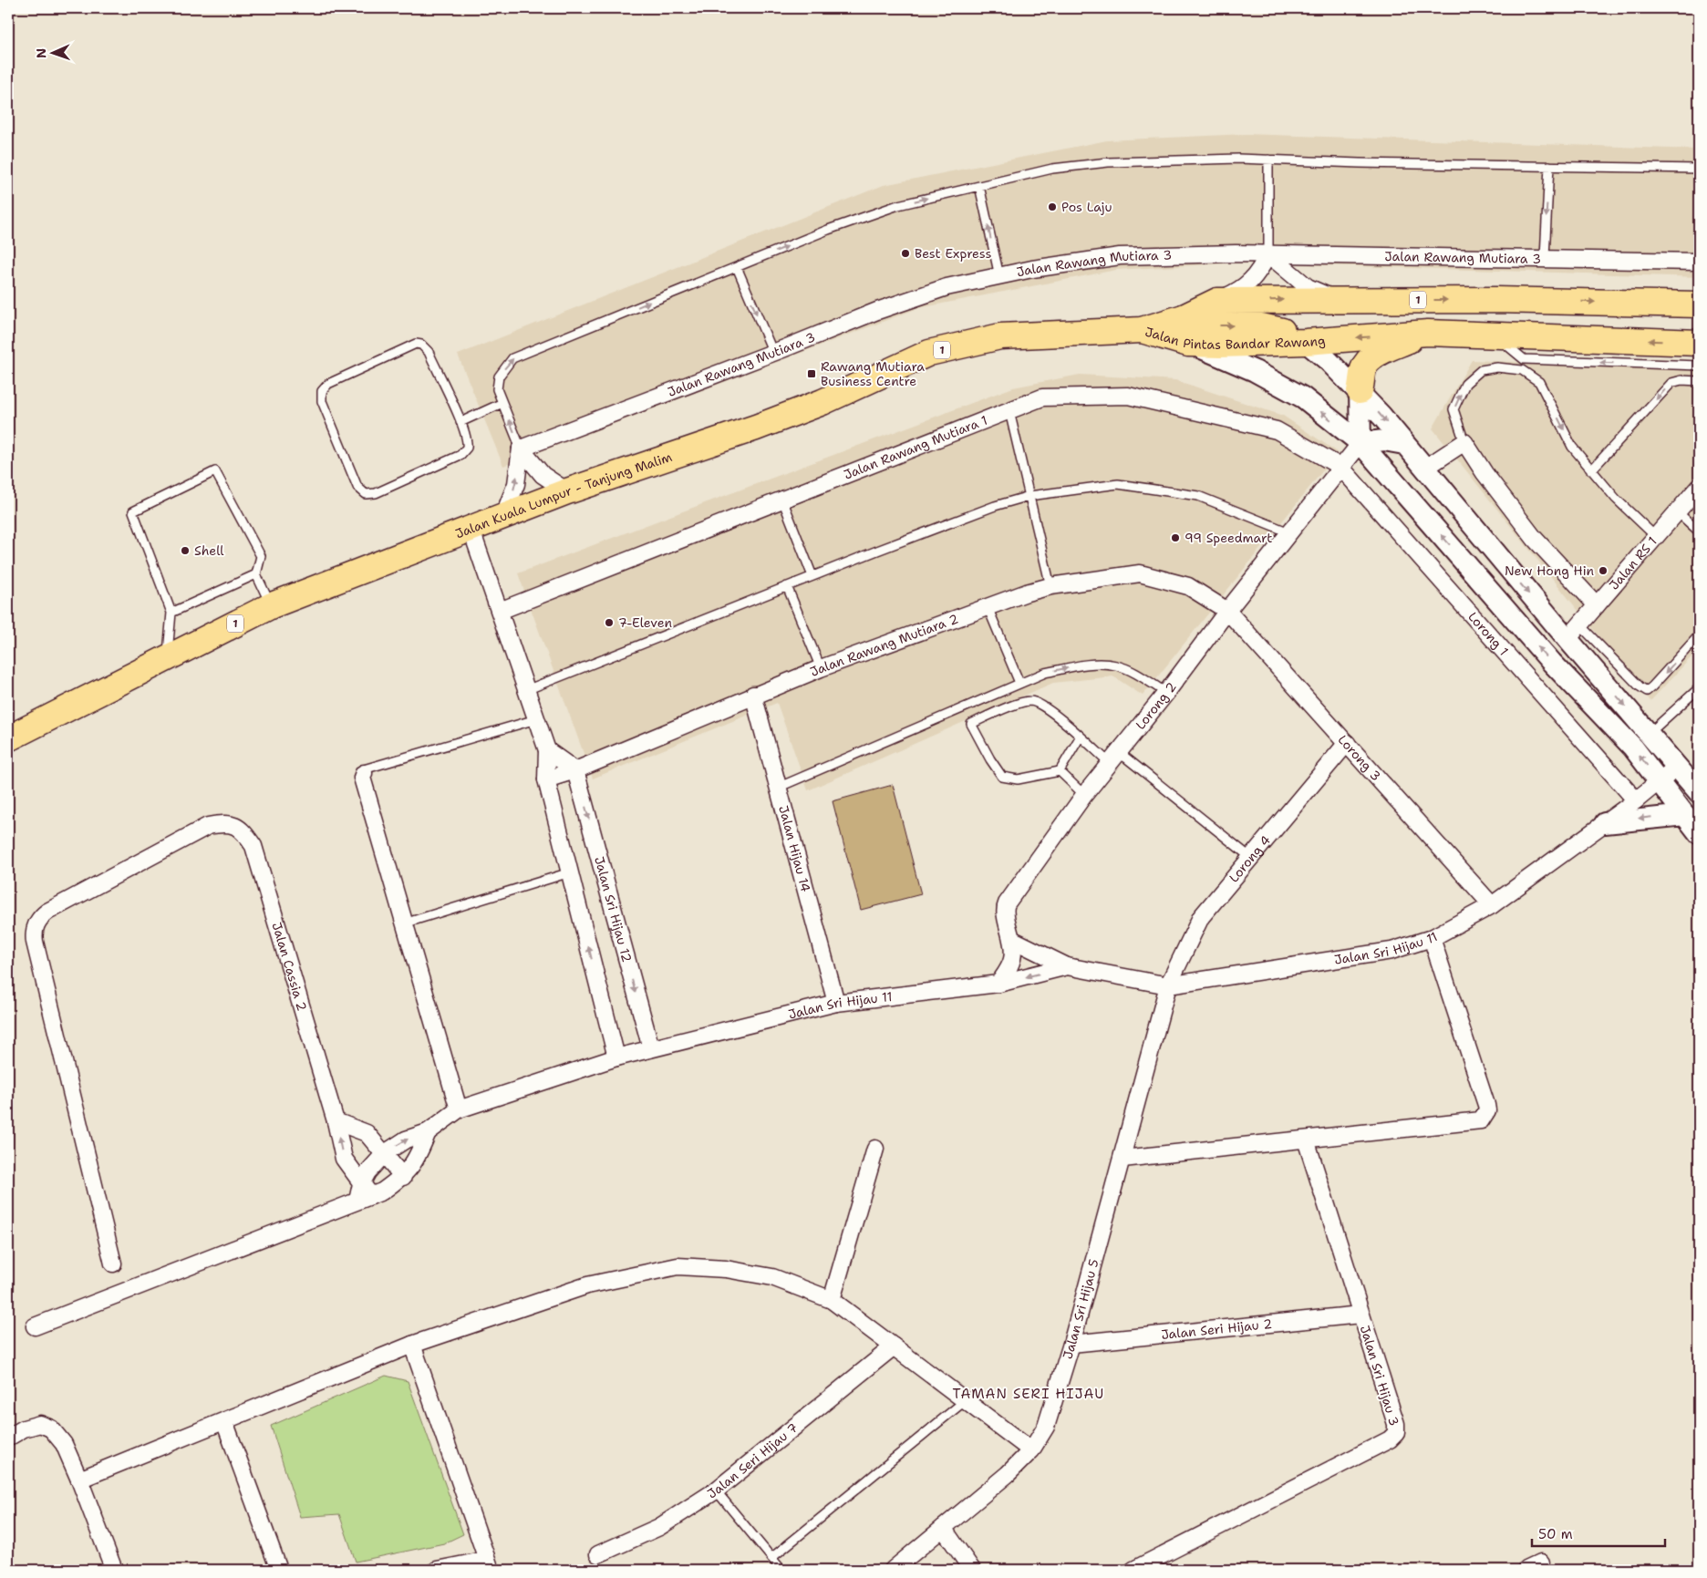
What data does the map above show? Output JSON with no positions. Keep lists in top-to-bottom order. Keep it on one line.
{"streets":{"main road":["1","Jalan Pintas Bandar Rawang","Jalan Kuala Lumpur - Tanjung Malim"],"street":["Jalan Rawang Mutiara 3","Jalan Rawang Mutiara 1","Jalan RS 1","Lorong 1","Jalan Rawang Mutiara 2","Lorong 2","Lorong 3","Jalan Hijau 14","Lorong 4","Jalan Sri Hijau 12","Jalan Sri Hijau 11","Jalan Cassia 2","Jalan Sri Hijau 5","Jalan Seri Hijau 2","Jalan Sri Hijau 3","Jalan Seri Hijau 7"]},"crossings":[["Jalan Pintas Bandar Rawang","Jalan Kuala Lumpur - Tanjung Malim"],["Jalan Rawang Mutiara 1","Lorong 1"],["Jalan Rawang Mutiara 1","Lorong 2"],["Lorong 1","Lorong 2"],["Lorong 1","Jalan Sri Hijau 11"],["Jalan Rawang Mutiara 2","Lorong 2"],["Jalan Rawang Mutiara 2","Lorong 3"],["Jalan Rawang Mutiara 2","Jalan Hijau 14"],["Jalan Rawang Mutiara 2","Jalan Sri Hijau 12"],["Lorong 2","Lorong 3"],["Lorong 2","Jalan Sri Hijau 11"],["Lorong 3","Lorong 4"],["Lorong 3","Jalan Sri Hijau 11"],["Jalan Hijau 14","Jalan Sri Hijau 11"],["Lorong 4","Jalan Sri Hijau 11"],["Lorong 4","Jalan Sri Hijau 5"],["Jalan Sri Hijau 12","Jalan Sri Hijau 11"],["Jalan Sri Hijau 11","Jalan Sri Hijau 5"],["Jalan Sri Hijau 5","Jalan Seri Hijau 2"],["Jalan Seri Hijau 2","Jalan Sri Hijau 3"]],"districts":["TAMAN SERI HIJAU"],"places":{"other":["Pos Laju","Best Express","99 Speedmart","Shell","New Hong Hin","7-Eleven"],"transit":["Rawang Mutiara Business Centre"]},"scale_bar":"50 m","north":"left"}
